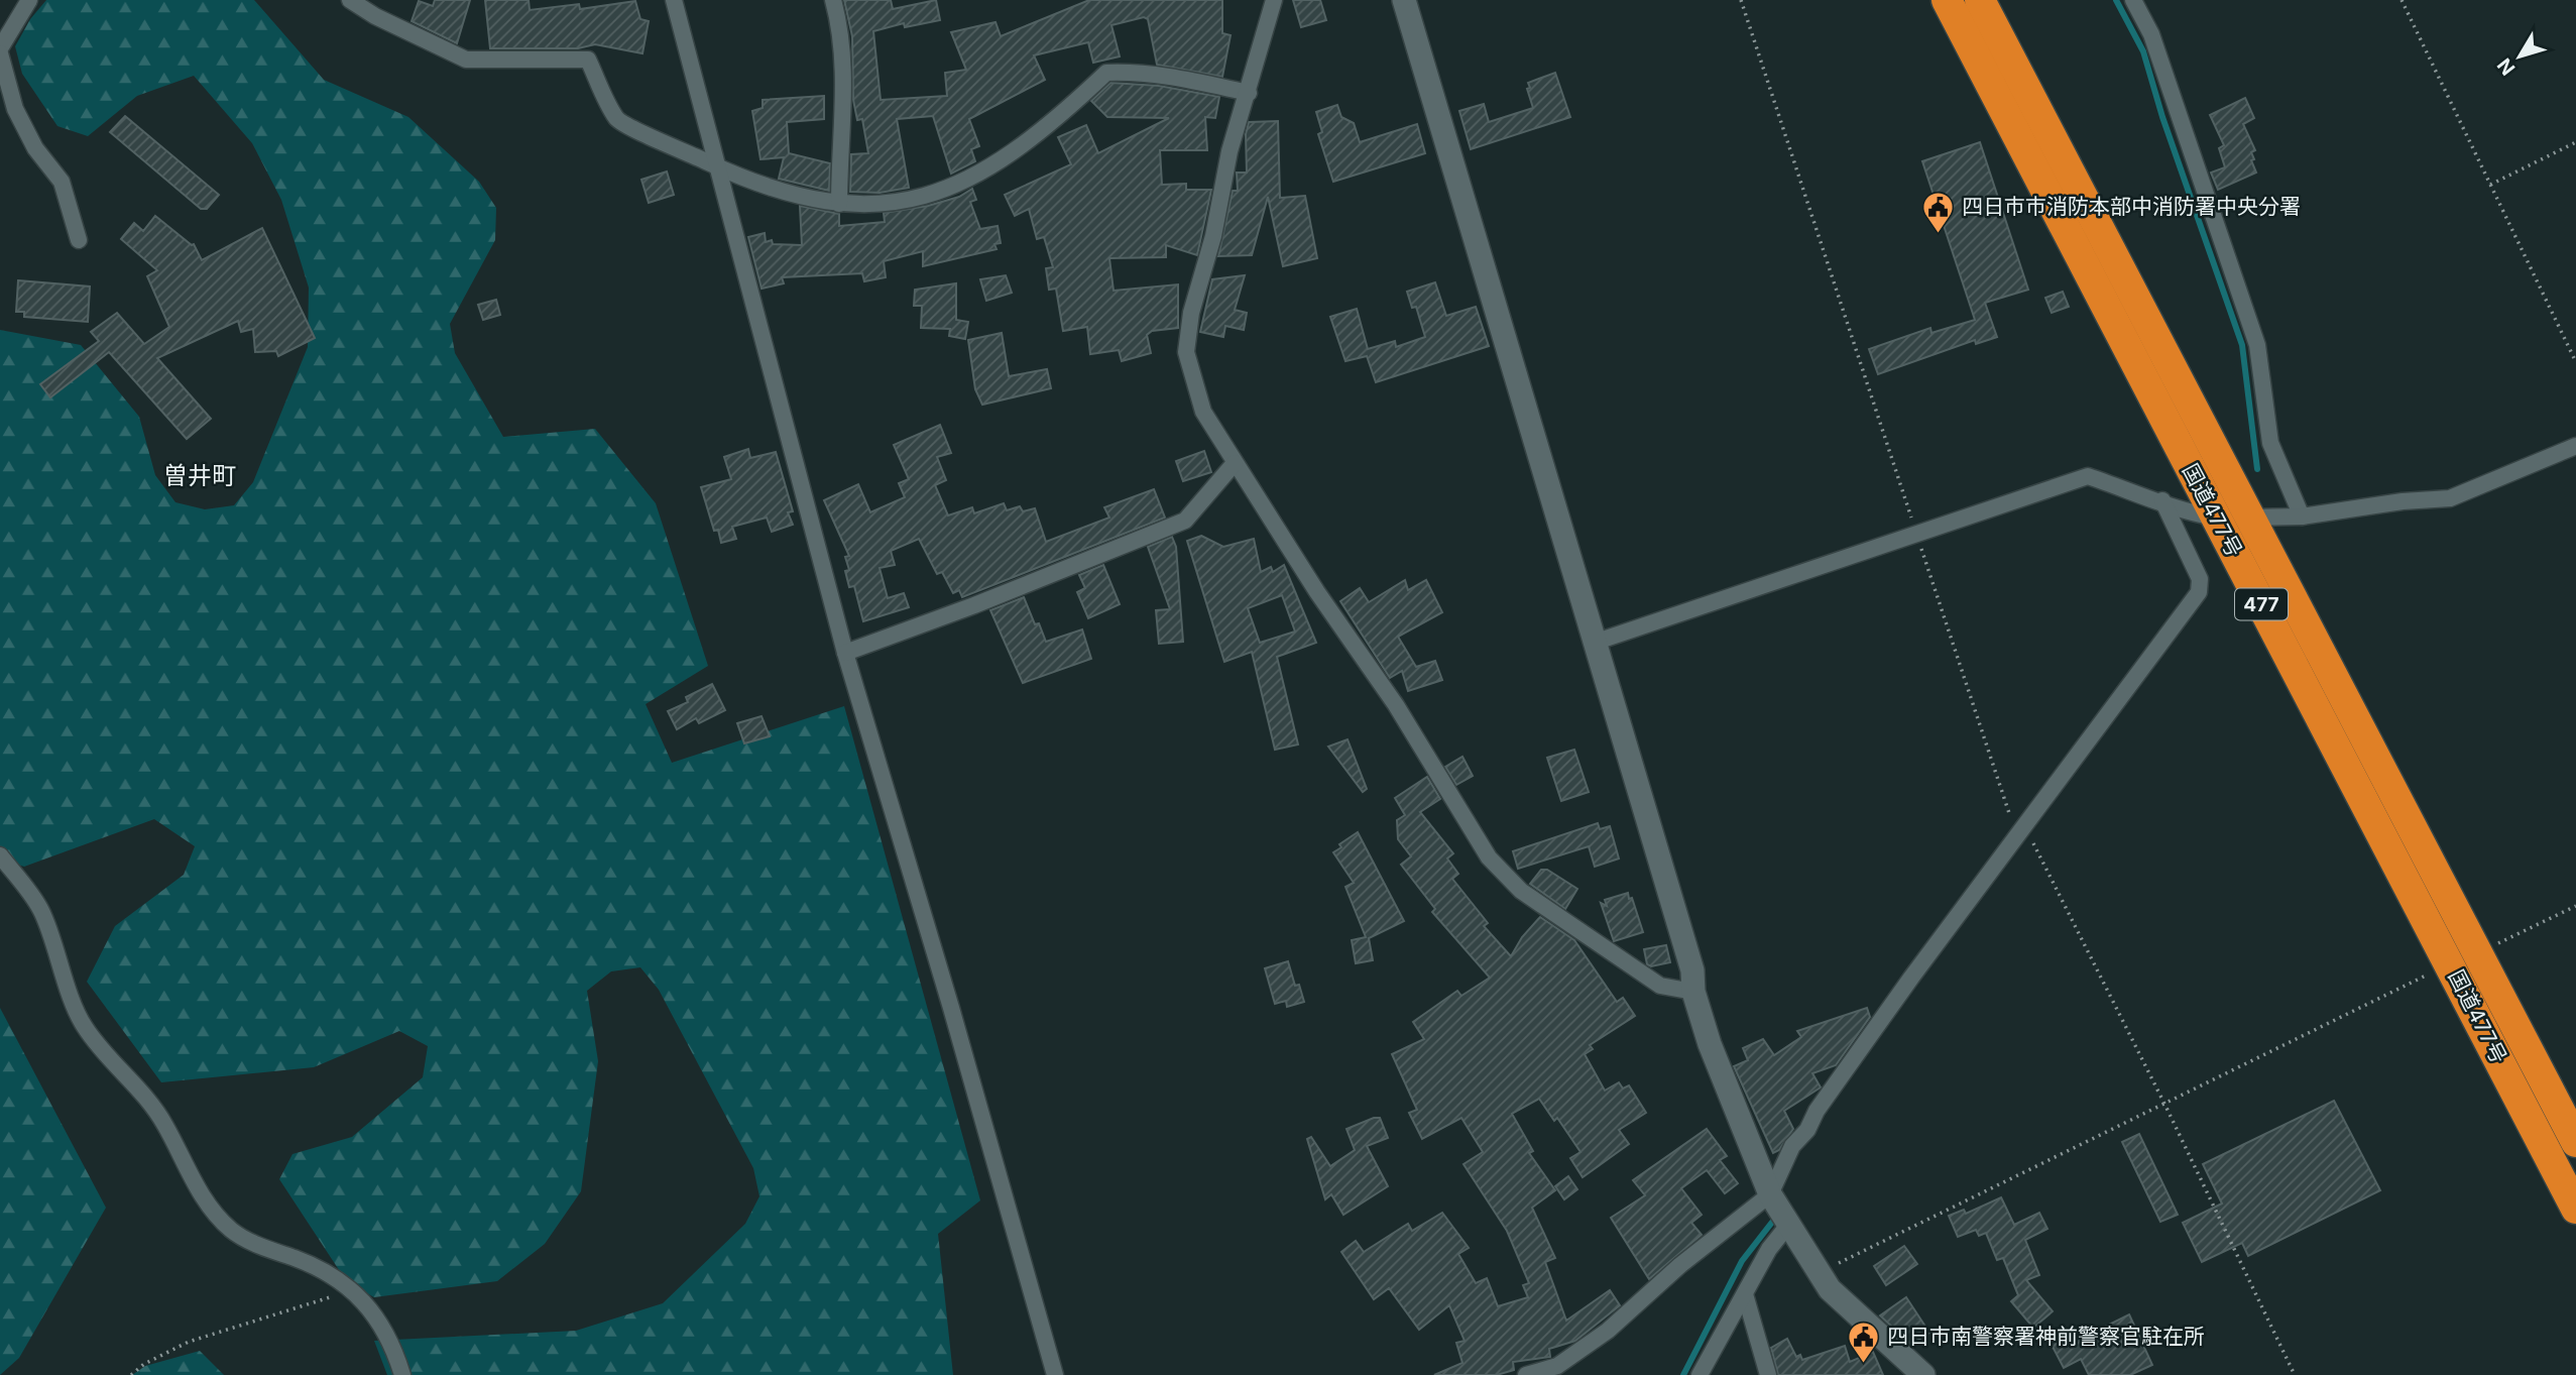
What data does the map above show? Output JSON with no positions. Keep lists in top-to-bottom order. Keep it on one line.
{"streets":{"highway":["国道477号","477"]},"districts":["曽井町"],"places":{"public building":["四日市市消防本部中消防署中央分署","四日市南警察署神前警察官駐在所"]},"north":"bottom left"}
